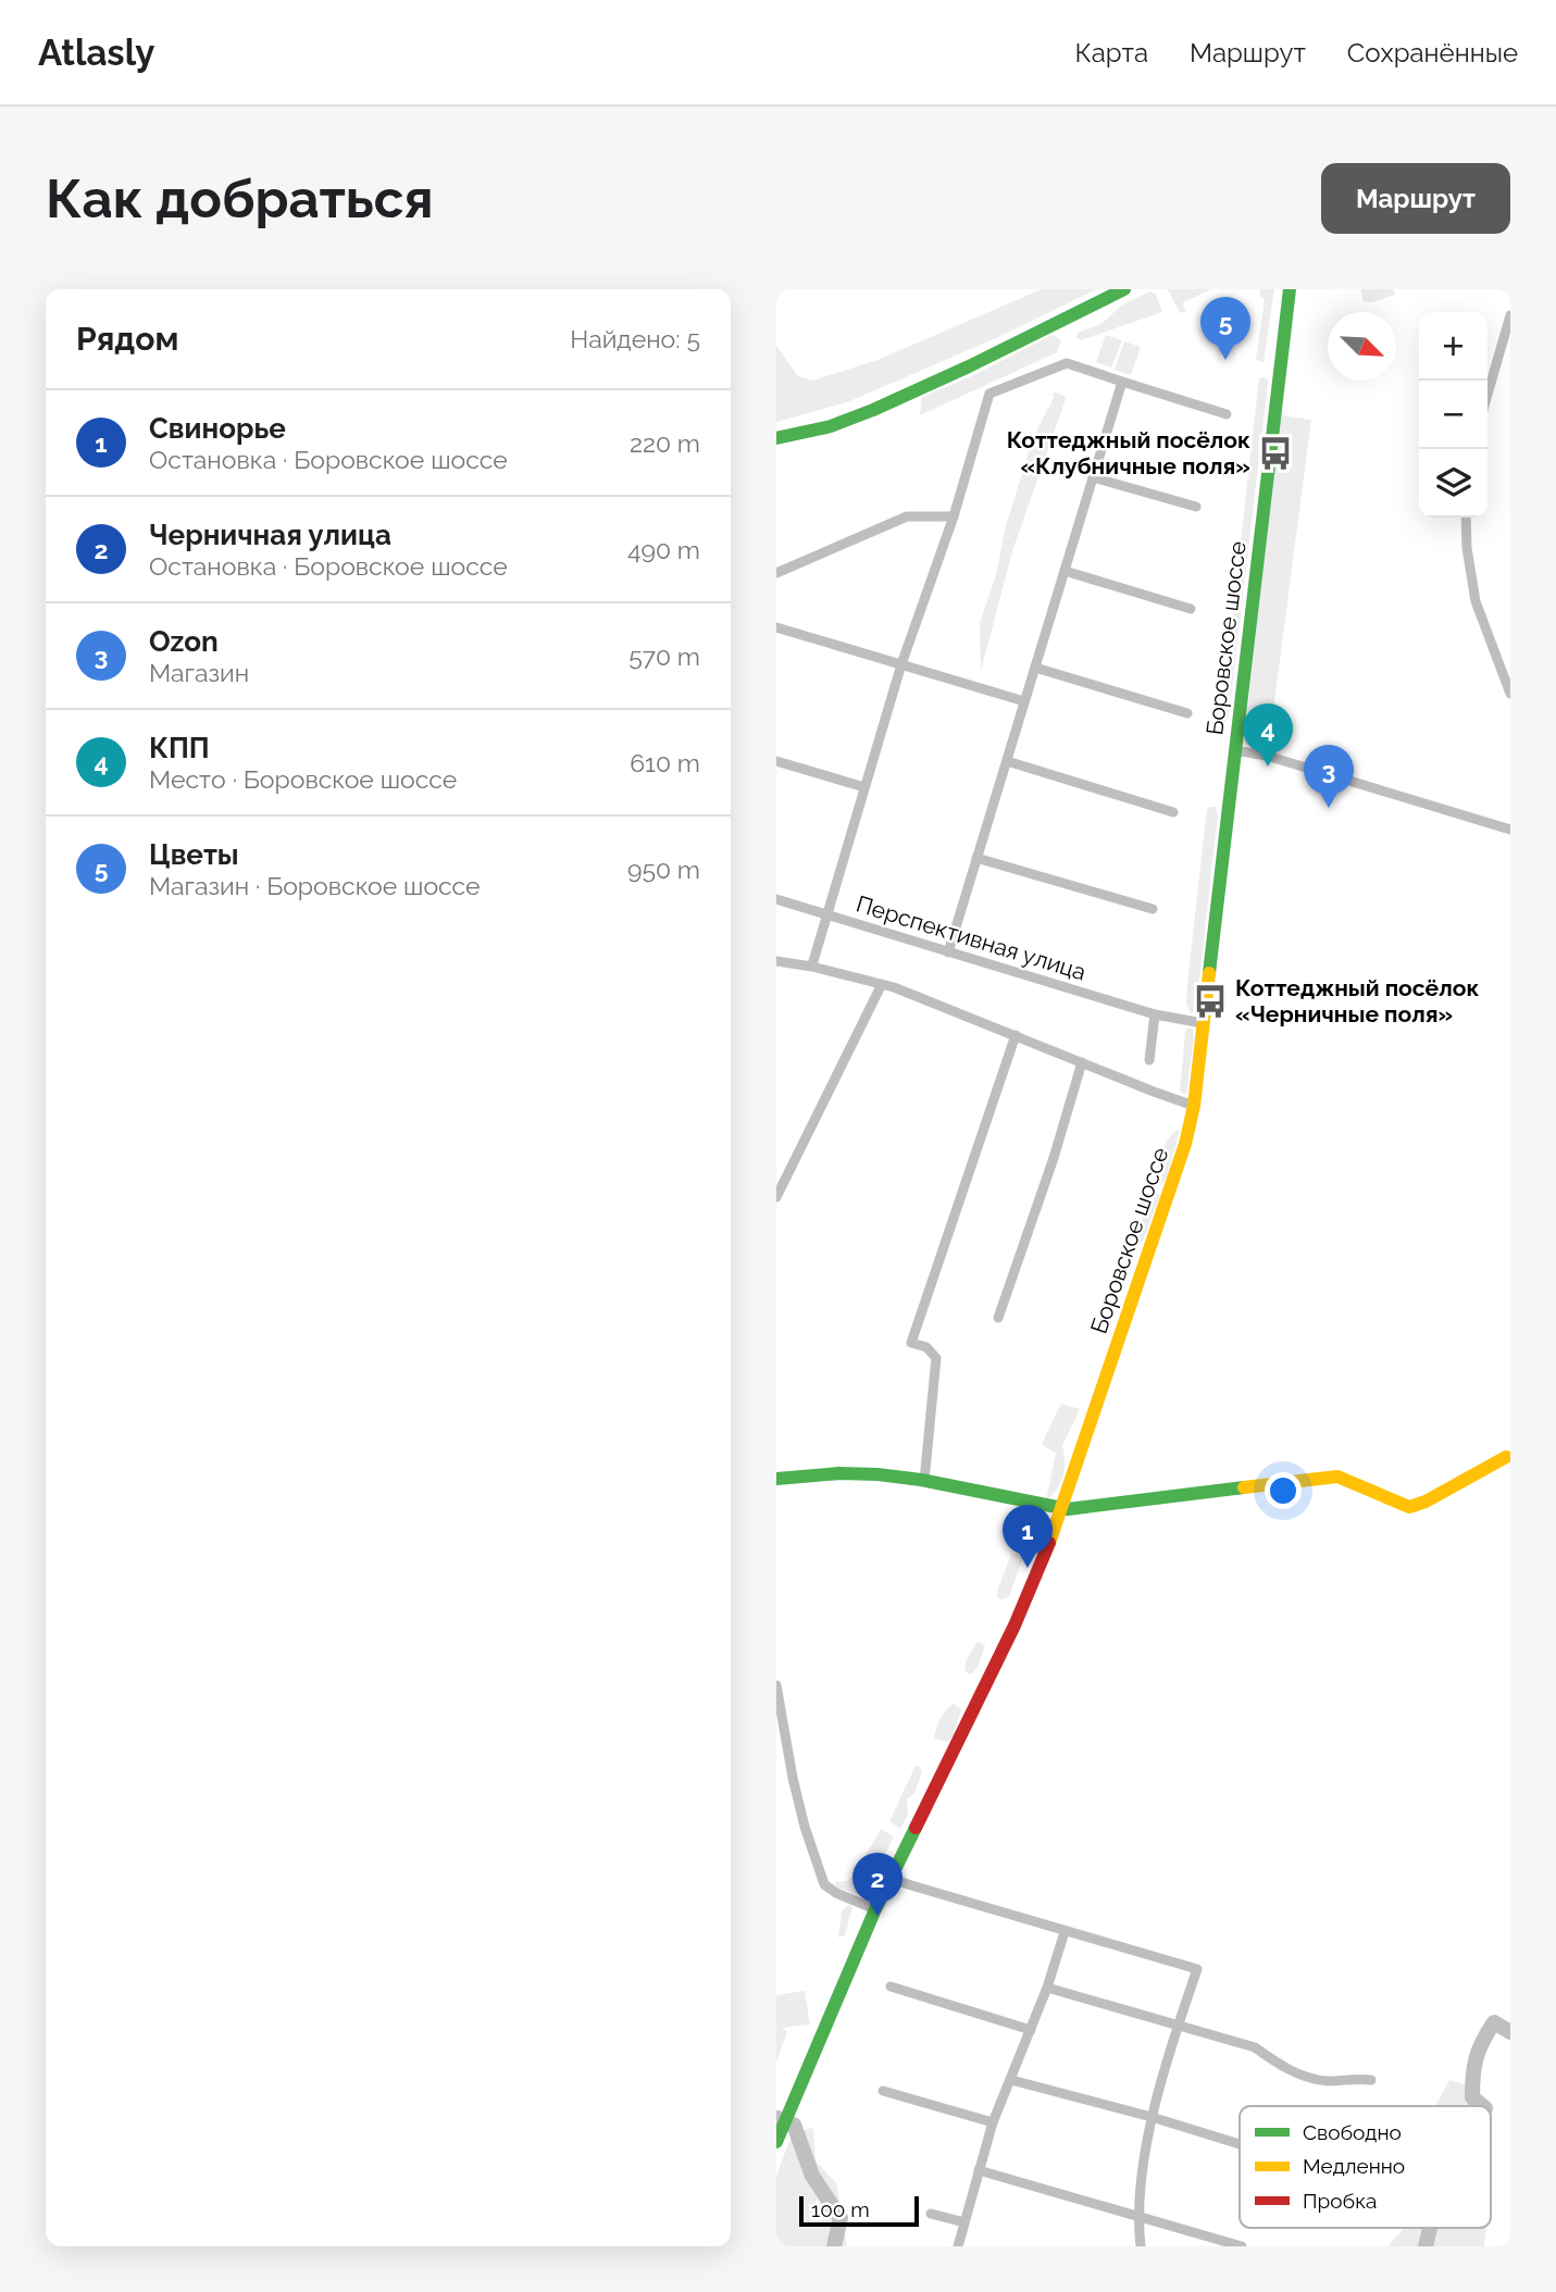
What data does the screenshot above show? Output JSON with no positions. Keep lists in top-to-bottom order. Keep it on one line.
{"streets":{"main road":["Боровское шоссе"],"street":["Перспективная улица"]},"crossings":[["Боровское шоссе","Перспективная улица"]],"places":{"bus stop":["Коттеджный посёлок «Клубничные поля»","Коттеджный посёлок «Черничные поля»"]},"legend":["Свободно","Медленно","Пробка"],"scale_bar":"100 m","north":"bottom right","page":{"header":"Atlasly","nav":["Карта","Маршрут","Сохранённые"],"buttons":"Маршрут","title":"Как добраться","heading":["Рядом","Найдено: 5"],"pins":["5","4","3","1","2"],"map_buttons":["+","−"],"list":[{"mark":"1","name":"Свинорье","note":"Остановка · Боровское шоссе","value":"220 m"},{"mark":"2","name":"Черничная улица","note":"Остановка · Боровское шоссе","value":"490 m"},{"mark":"3","name":"Ozon","note":"Магазин","value":"570 m"},{"mark":"4","name":"КПП","note":"Место · Боровское шоссе","value":"610 m"},{"mark":"5","name":"Цветы","note":"Магазин · Боровское шоссе","value":"950 m"}],"scale":"100 m"}}
